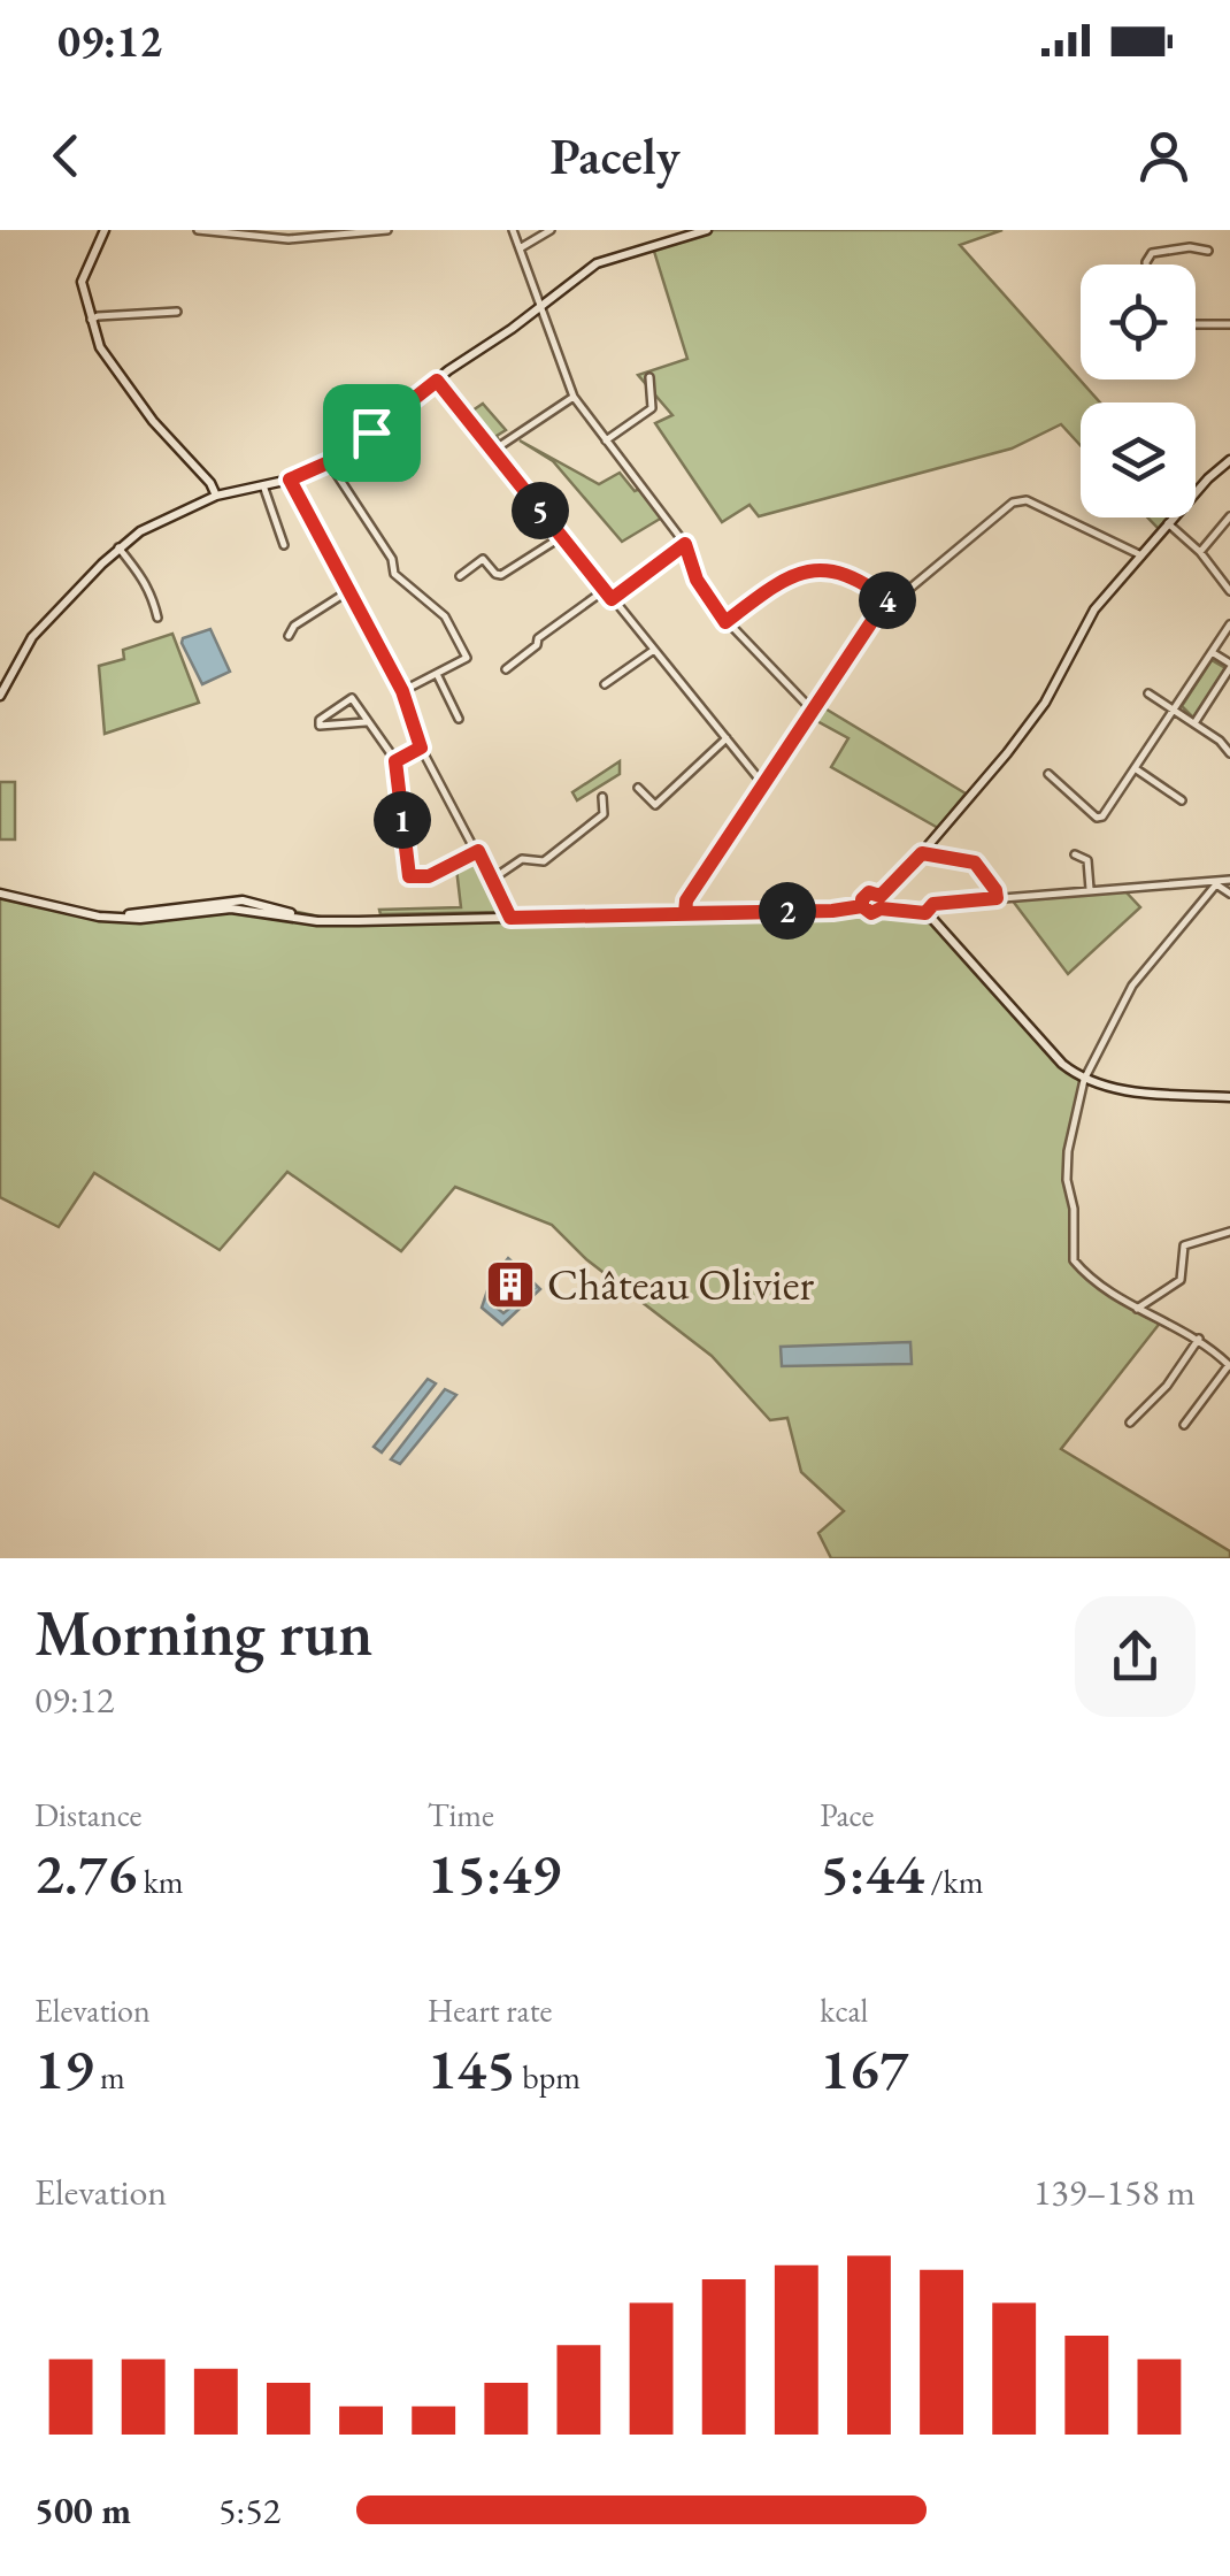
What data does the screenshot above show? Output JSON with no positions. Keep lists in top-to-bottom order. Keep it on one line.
{"places":{"building":["Château Olivier"]},"page":{"status":"09:12","header":"Pacely","pins":["5","4","1","2"],"heading":["Morning run","09:12"],"stats":[["Distance","2.76 km"],["Time","15:49"],["Pace","5:44 /km"],["Elevation","19 m"],["Heart rate","145 bpm"],["kcal","167"]],"chart":["Elevation","139–158 m"],"list":[{"name":"500 m","note":"5:52"}]}}
